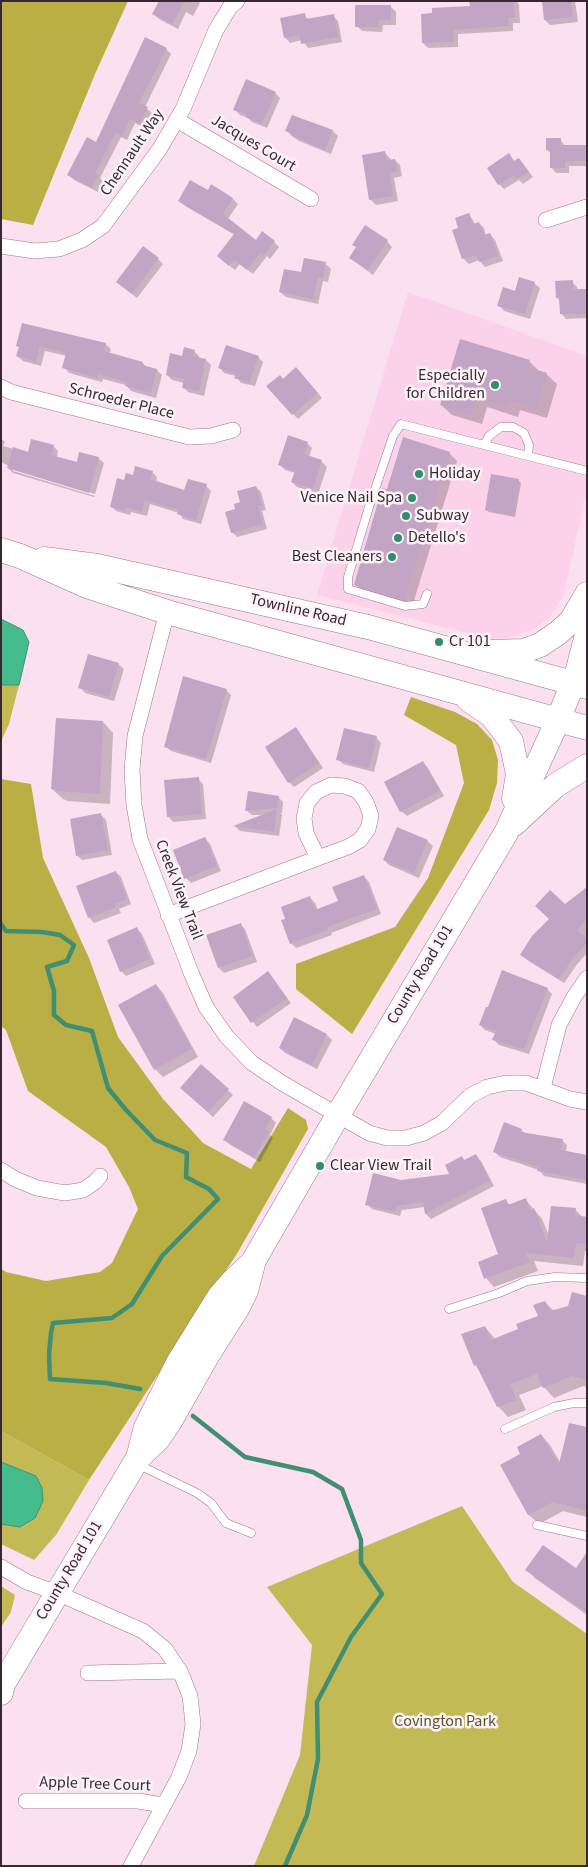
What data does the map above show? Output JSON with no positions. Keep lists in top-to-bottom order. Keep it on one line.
{"streets":{"main road":["Townline Road","County Road 101"],"street":["Jacques Court","Chennault Way","Schroeder Place","Creek View Trail","Apple Tree Court"]},"crossings":[["Jacques Court","Chennault Way"],["Townline Road","Creek View Trail"],["Townline Road","County Road 101"],["Creek View Trail","County Road 101"]],"parks":["Covington Park"],"places":["Especially for Children","Holiday","Venice Nail Spa","Subway","Detello's","Best Cleaners","Cr 101","Clear View Trail"]}
